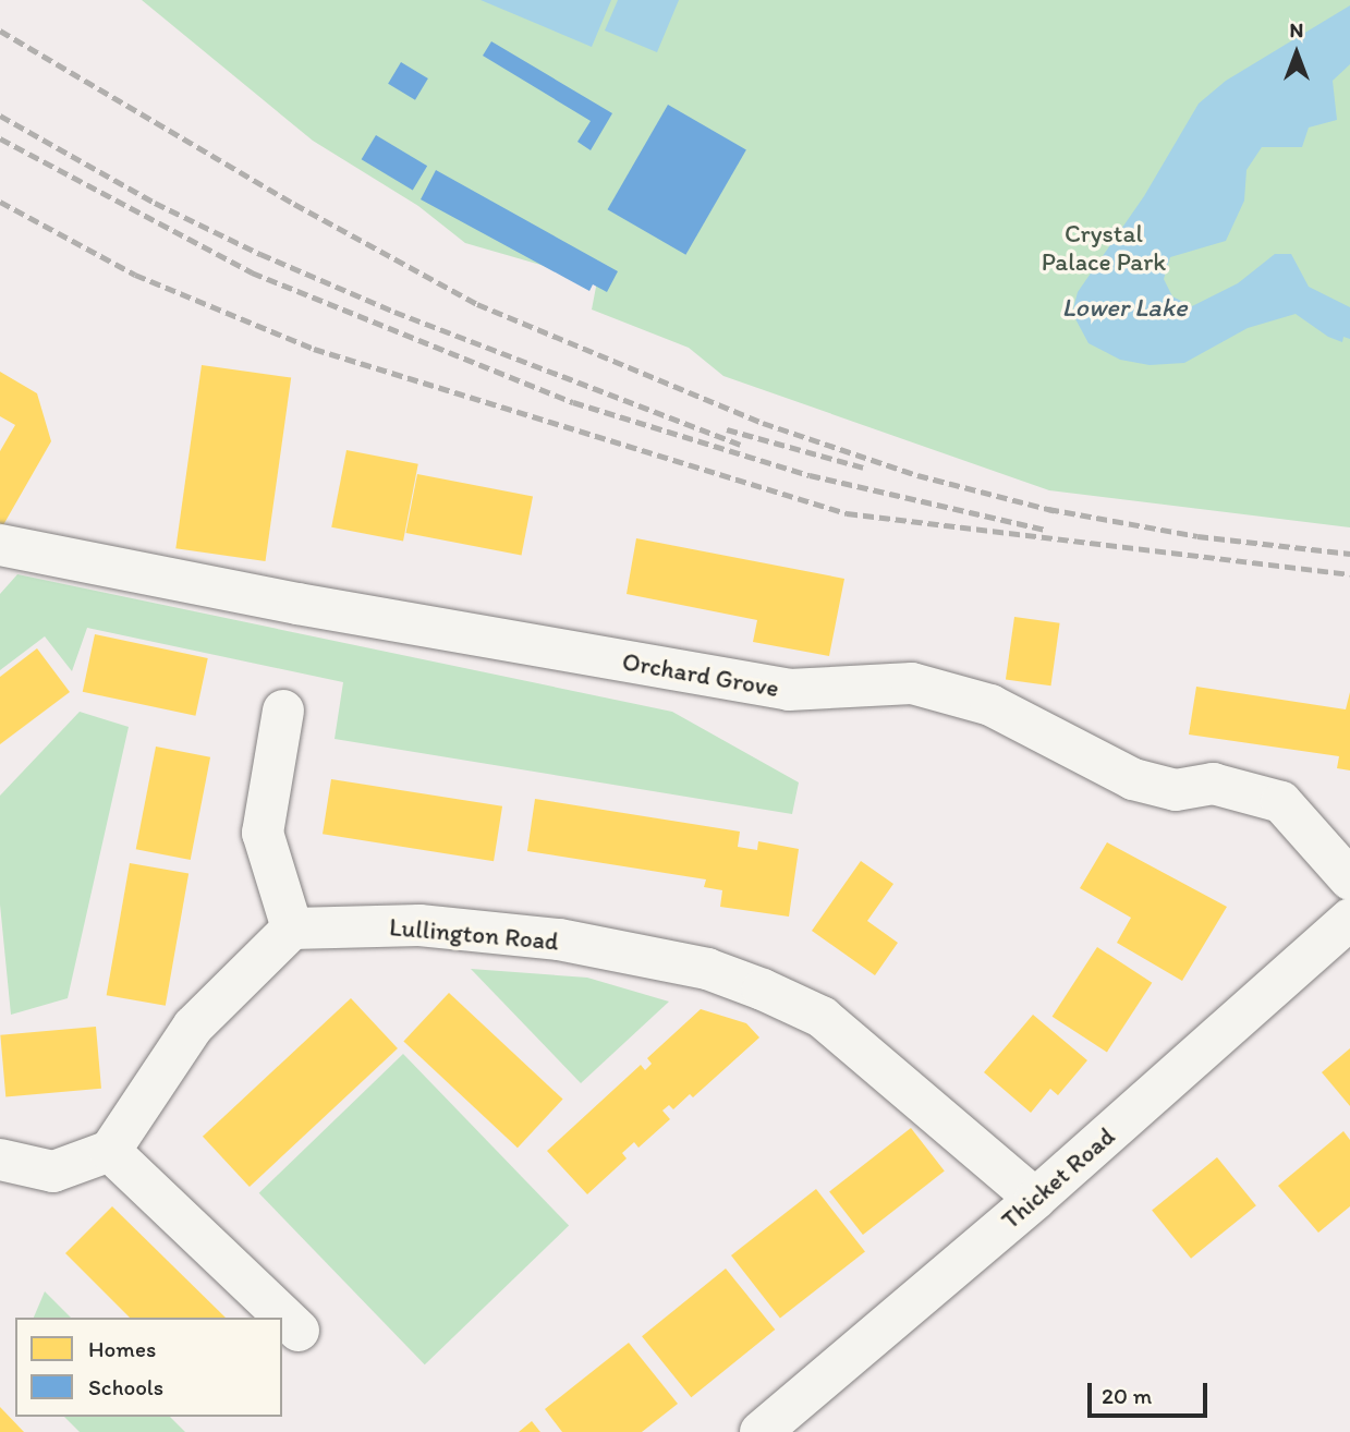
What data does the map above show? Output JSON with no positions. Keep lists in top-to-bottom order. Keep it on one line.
{"streets":{"street":["Orchard Grove","Lullington Road","Thicket Road"]},"crossings":[["Lullington Road","Thicket Road"]],"water":["Lower Lake"],"parks":["Crystal Palace Park"],"legend":["Homes","Schools"],"scale_bar":"20 m","north":"top"}
